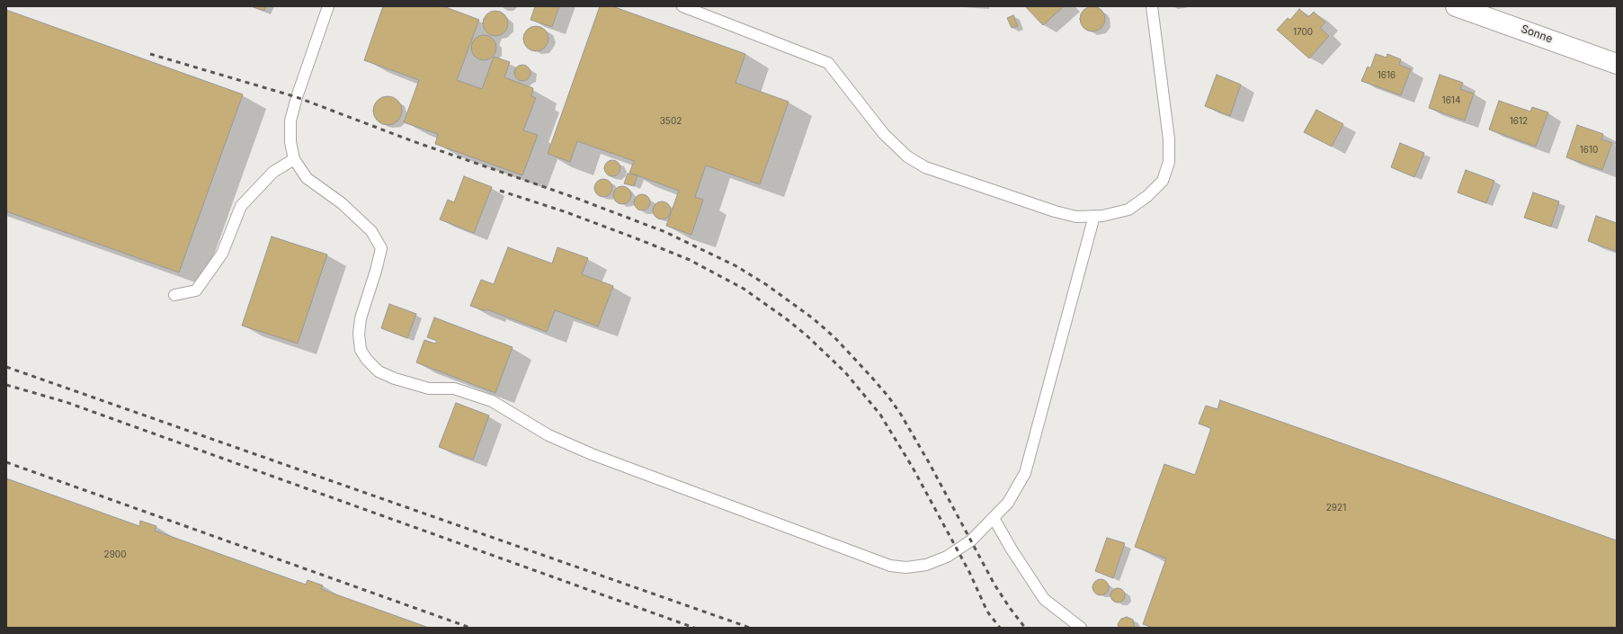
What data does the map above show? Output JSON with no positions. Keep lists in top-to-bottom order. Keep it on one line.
{"streets":{"street":["Sonne"]},"house_numbers":["1700","1616","1614","3502","1612","1610","2921","2900"]}
